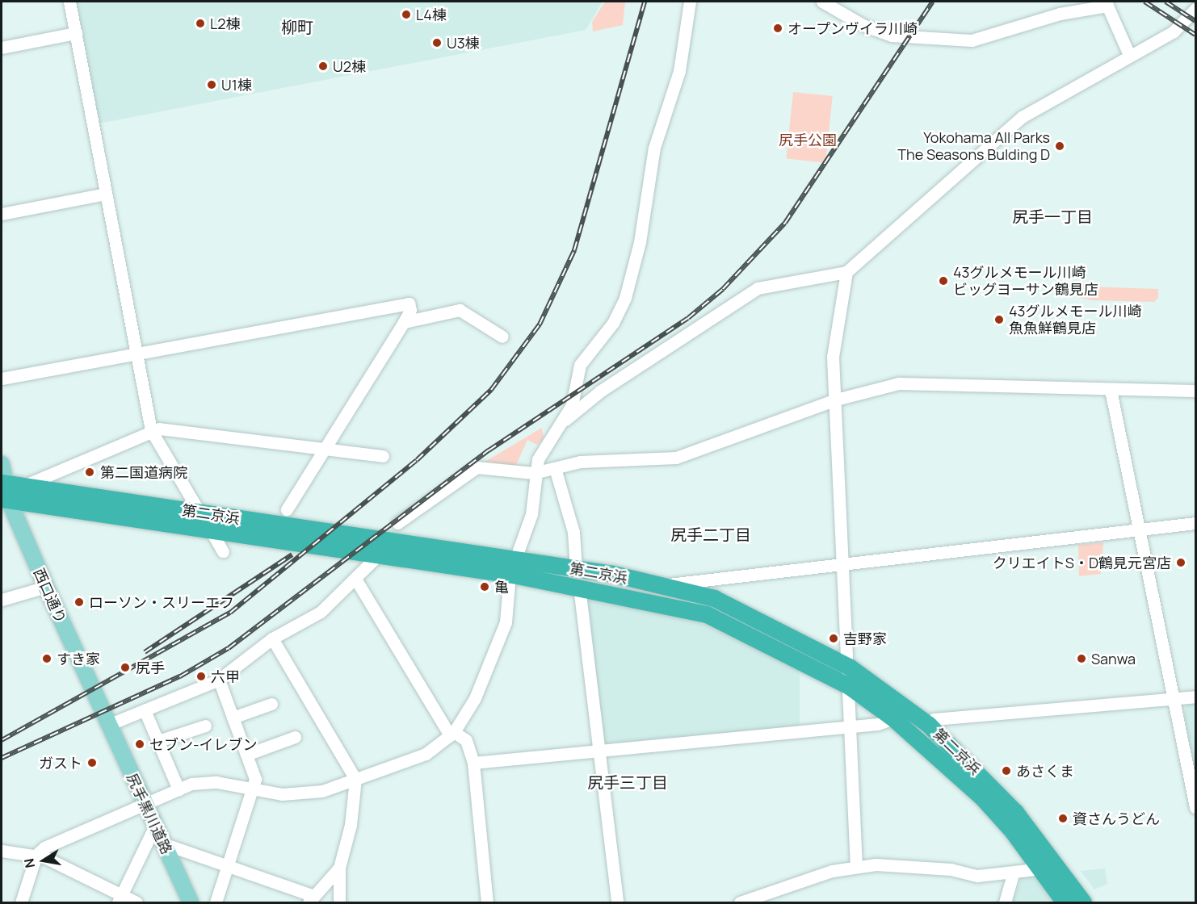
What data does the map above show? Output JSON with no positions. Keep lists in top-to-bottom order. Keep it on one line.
{"streets":{"highway":["第二京浜"],"main road":["西口通り","尻手黒川道路"]},"crossings":[["第二京浜","西口通り"],["西口通り","尻手黒川道路"]],"districts":["柳町","尻手一丁目","尻手二丁目","尻手三丁目"],"parks":["尻手公園"],"places":["L4棟","L2棟","オープンヴイラ川崎","U3棟","U2棟","U1棟","Yokohama All Parks The Seasons Bulding D","43グルメモール川崎 ビッグヨーサン鶴見店","43グルメモール川崎 魚魚鮮鶴見店","第二国道病院","クリエイトS・D鶴見元宮店","亀","ローソン・スリーエフ","吉野家","すき家","Sanwa","尻手","六甲","セブン-イレブン","ガスト","あさくま","資さんうどん"],"north":"left"}
